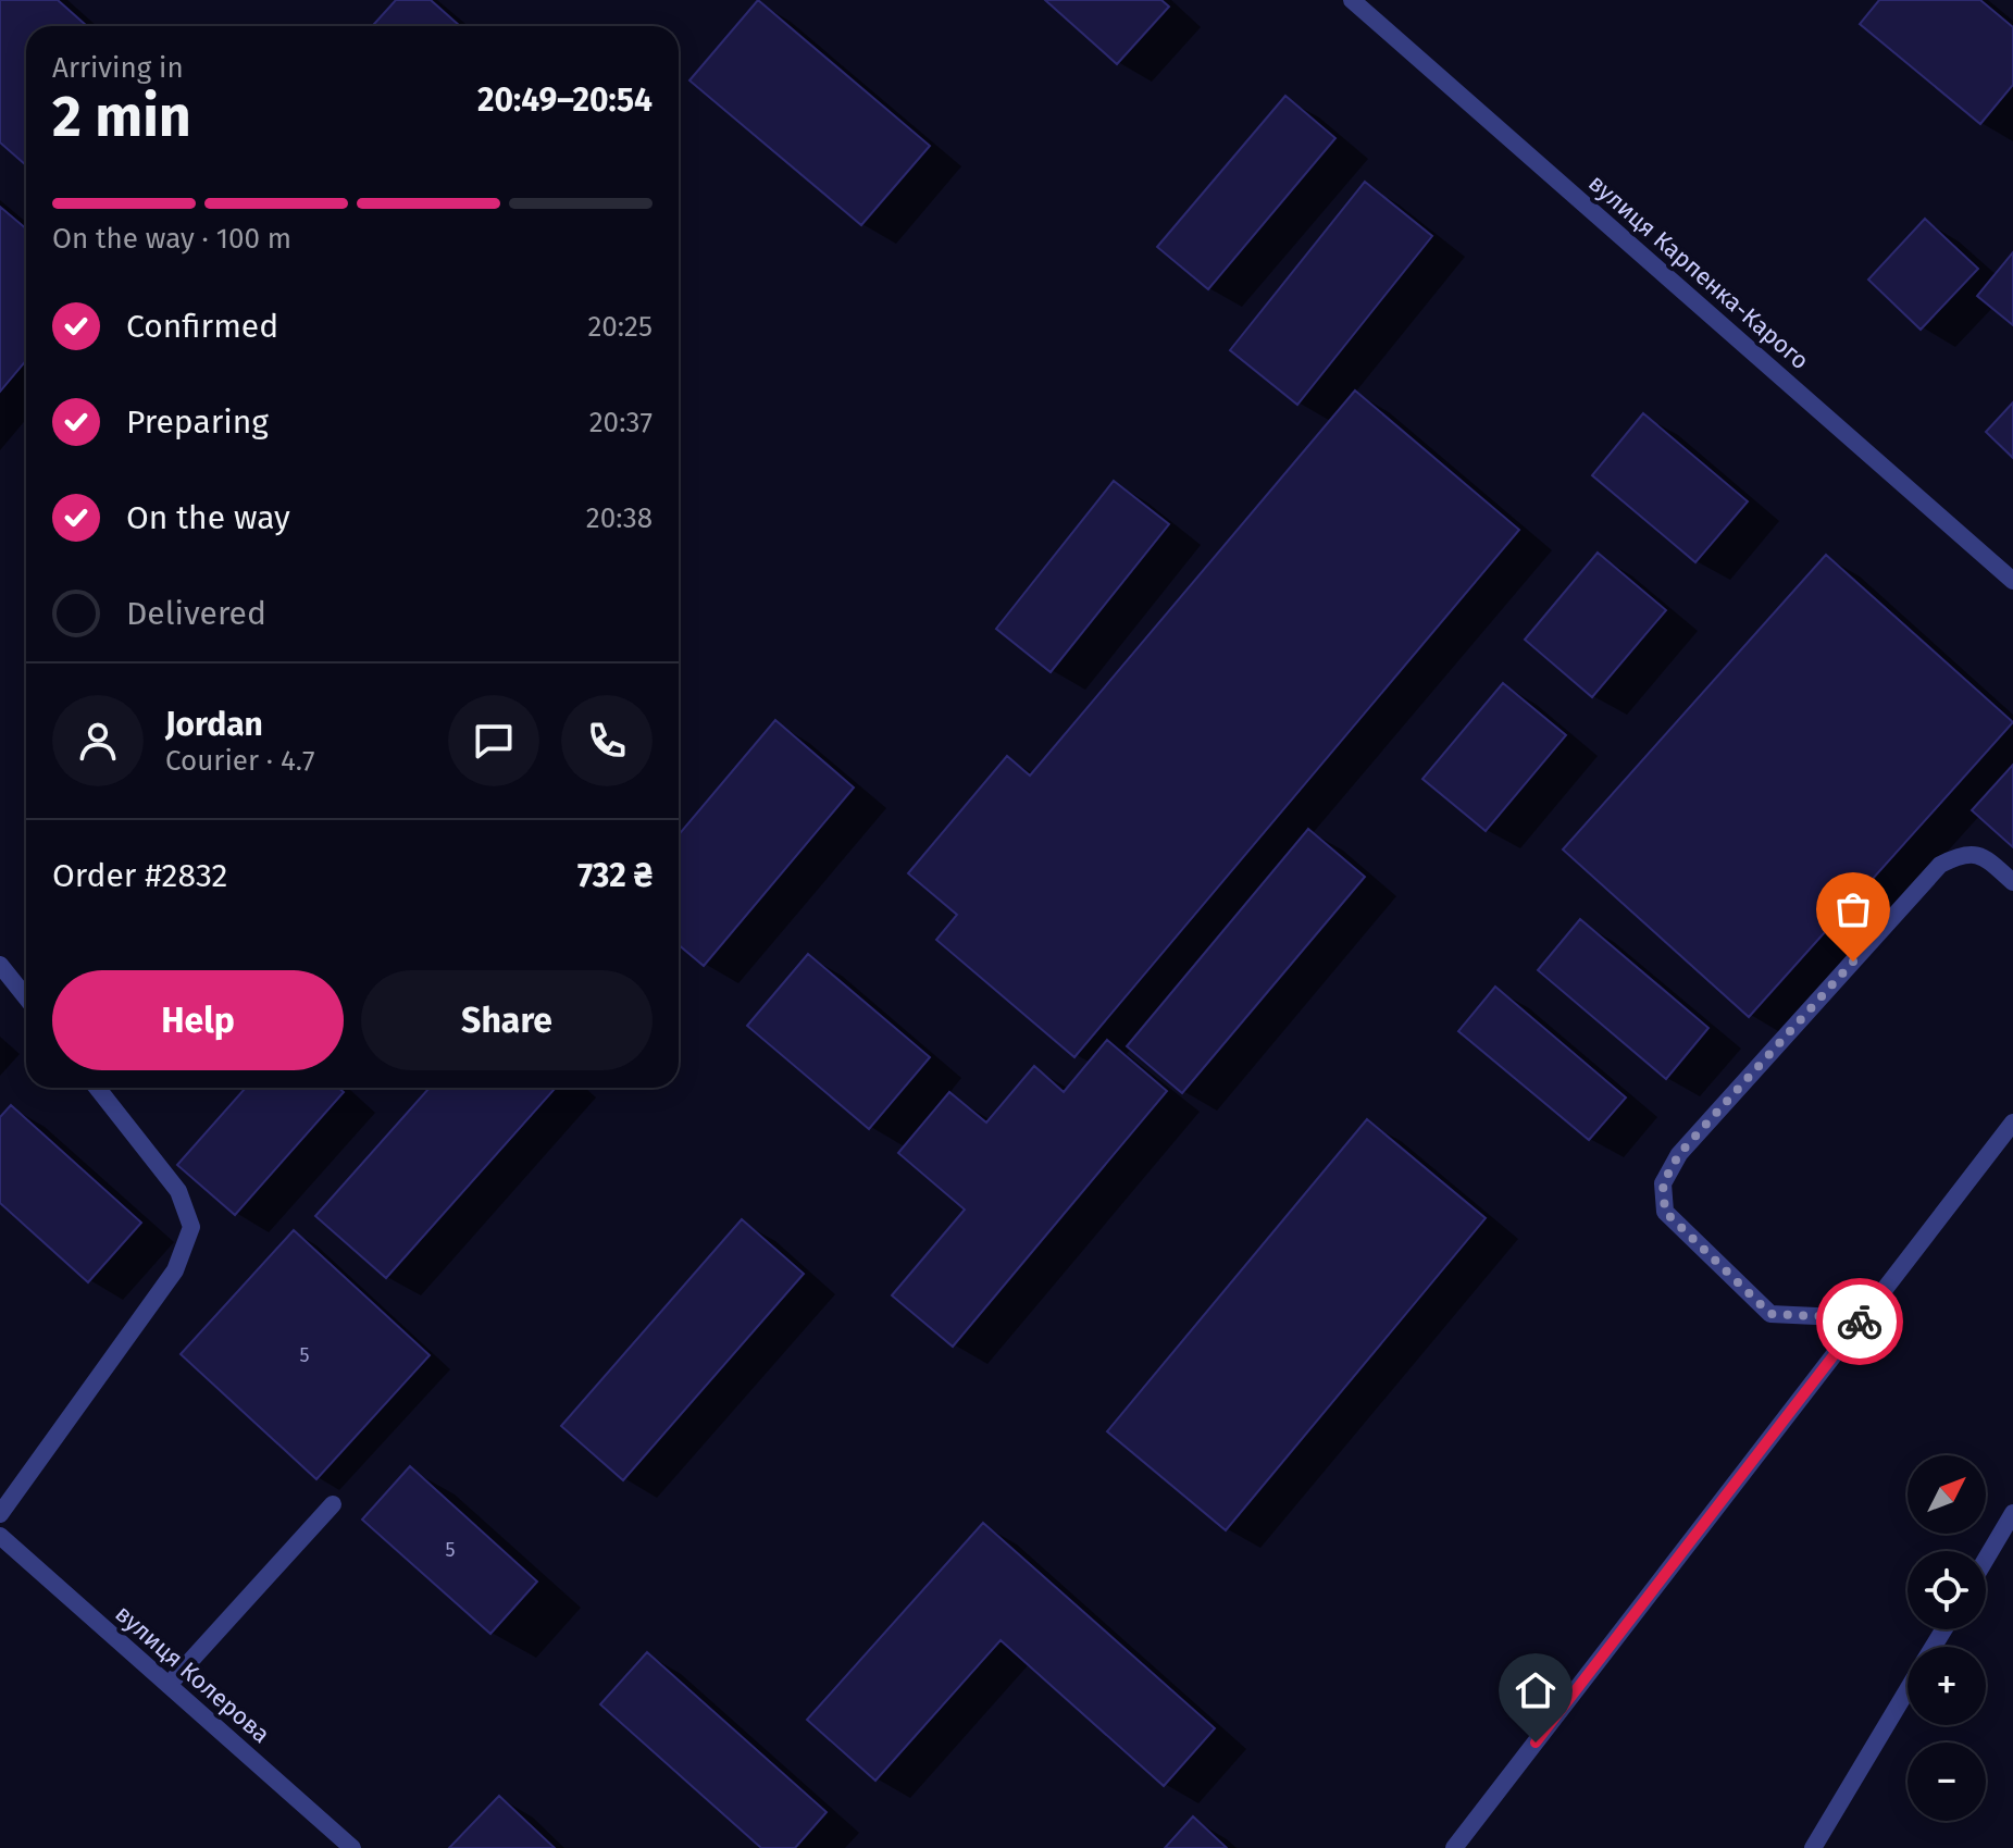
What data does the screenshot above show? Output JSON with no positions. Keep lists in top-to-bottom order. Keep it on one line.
{"streets":{"street":["вулиця Карпенка-Карого","вулиця Колерова"]},"house_numbers":["5","5"],"north":"top right","page":{"heading":["2 min","Arriving in","20:49–20:54"],"panel":["Jordan","Courier · 4.7","Order #2832","732 ₴"],"bar":"On the way · 100 m","list":[["Confirmed","20:25"],["Preparing","20:37"],["On the way","20:38"],"Delivered"],"buttons":["Help","Share"],"map_buttons":["+","−"]}}
